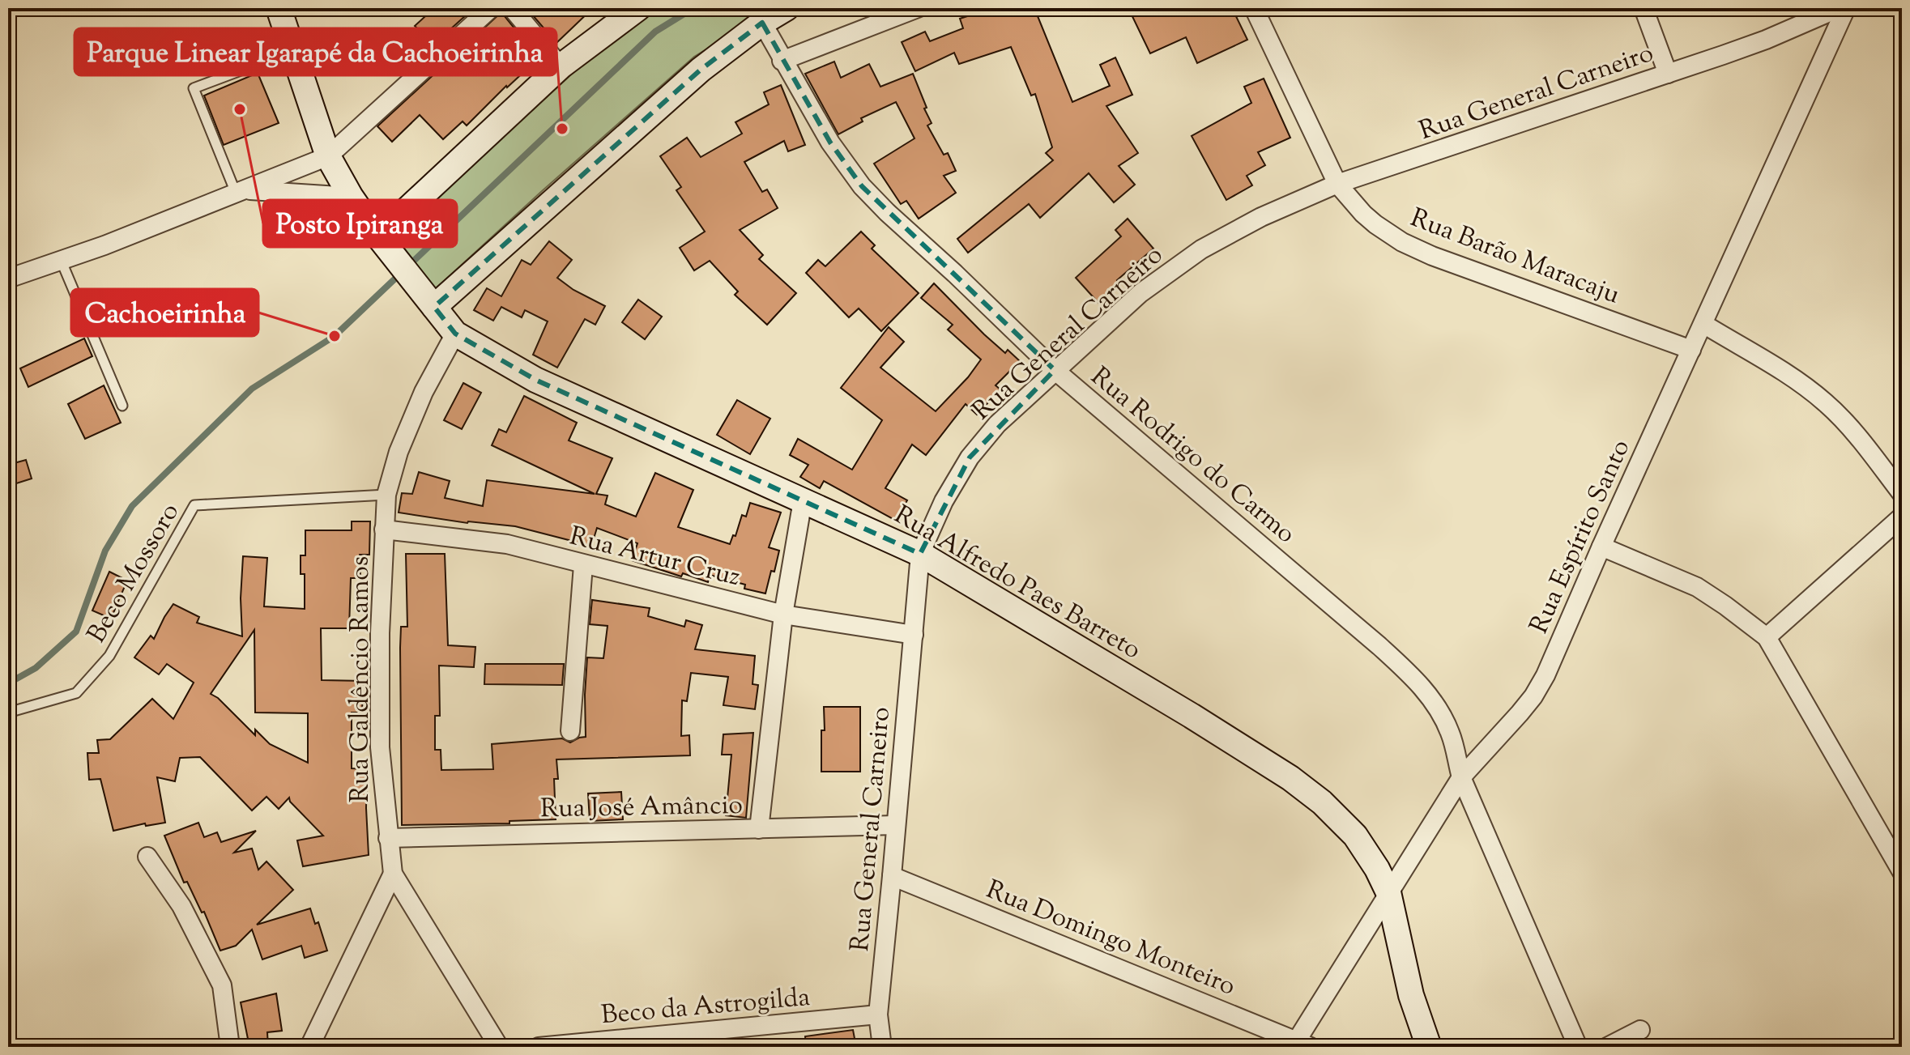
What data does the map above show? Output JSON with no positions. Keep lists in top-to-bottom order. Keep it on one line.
{"streets":{"street":["Rua General Carneiro","Rua Barão Maracaju","Rua Rodrigo do Carmo","Rua Espírito Santo","Rua Artur Cruz","Rua Alfredo Paes Barreto","Rua Galdêncio Ramos","Rua José Amâncio","Rua Domingo Monteiro","Beco da Astrogilda"],"lane":["Beco Mossoro"]},"crossings":[["Rua General Carneiro","Rua Barão Maracaju"],["Rua General Carneiro","Rua Rodrigo do Carmo"],["Rua General Carneiro","Rua Artur Cruz"],["Rua General Carneiro","Rua Alfredo Paes Barreto"],["Rua General Carneiro","Rua José Amâncio"],["Rua General Carneiro","Rua Domingo Monteiro"],["Rua General Carneiro","Beco da Astrogilda"],["Rua Barão Maracaju","Rua Espírito Santo"],["Rua Rodrigo do Carmo","Rua Espírito Santo"],["Rua Espírito Santo","Rua Alfredo Paes Barreto"],["Rua Espírito Santo","Rua Domingo Monteiro"],["Rua Artur Cruz","Rua Galdêncio Ramos"],["Beco Mossoro","Rua Galdêncio Ramos"],["Rua Alfredo Paes Barreto","Rua Galdêncio Ramos"],["Rua Galdêncio Ramos","Rua José Amâncio"]],"places":["Posto Ipiranga","Parque Linear Igarapé da Cachoeirinha","Cachoeirinha"]}
